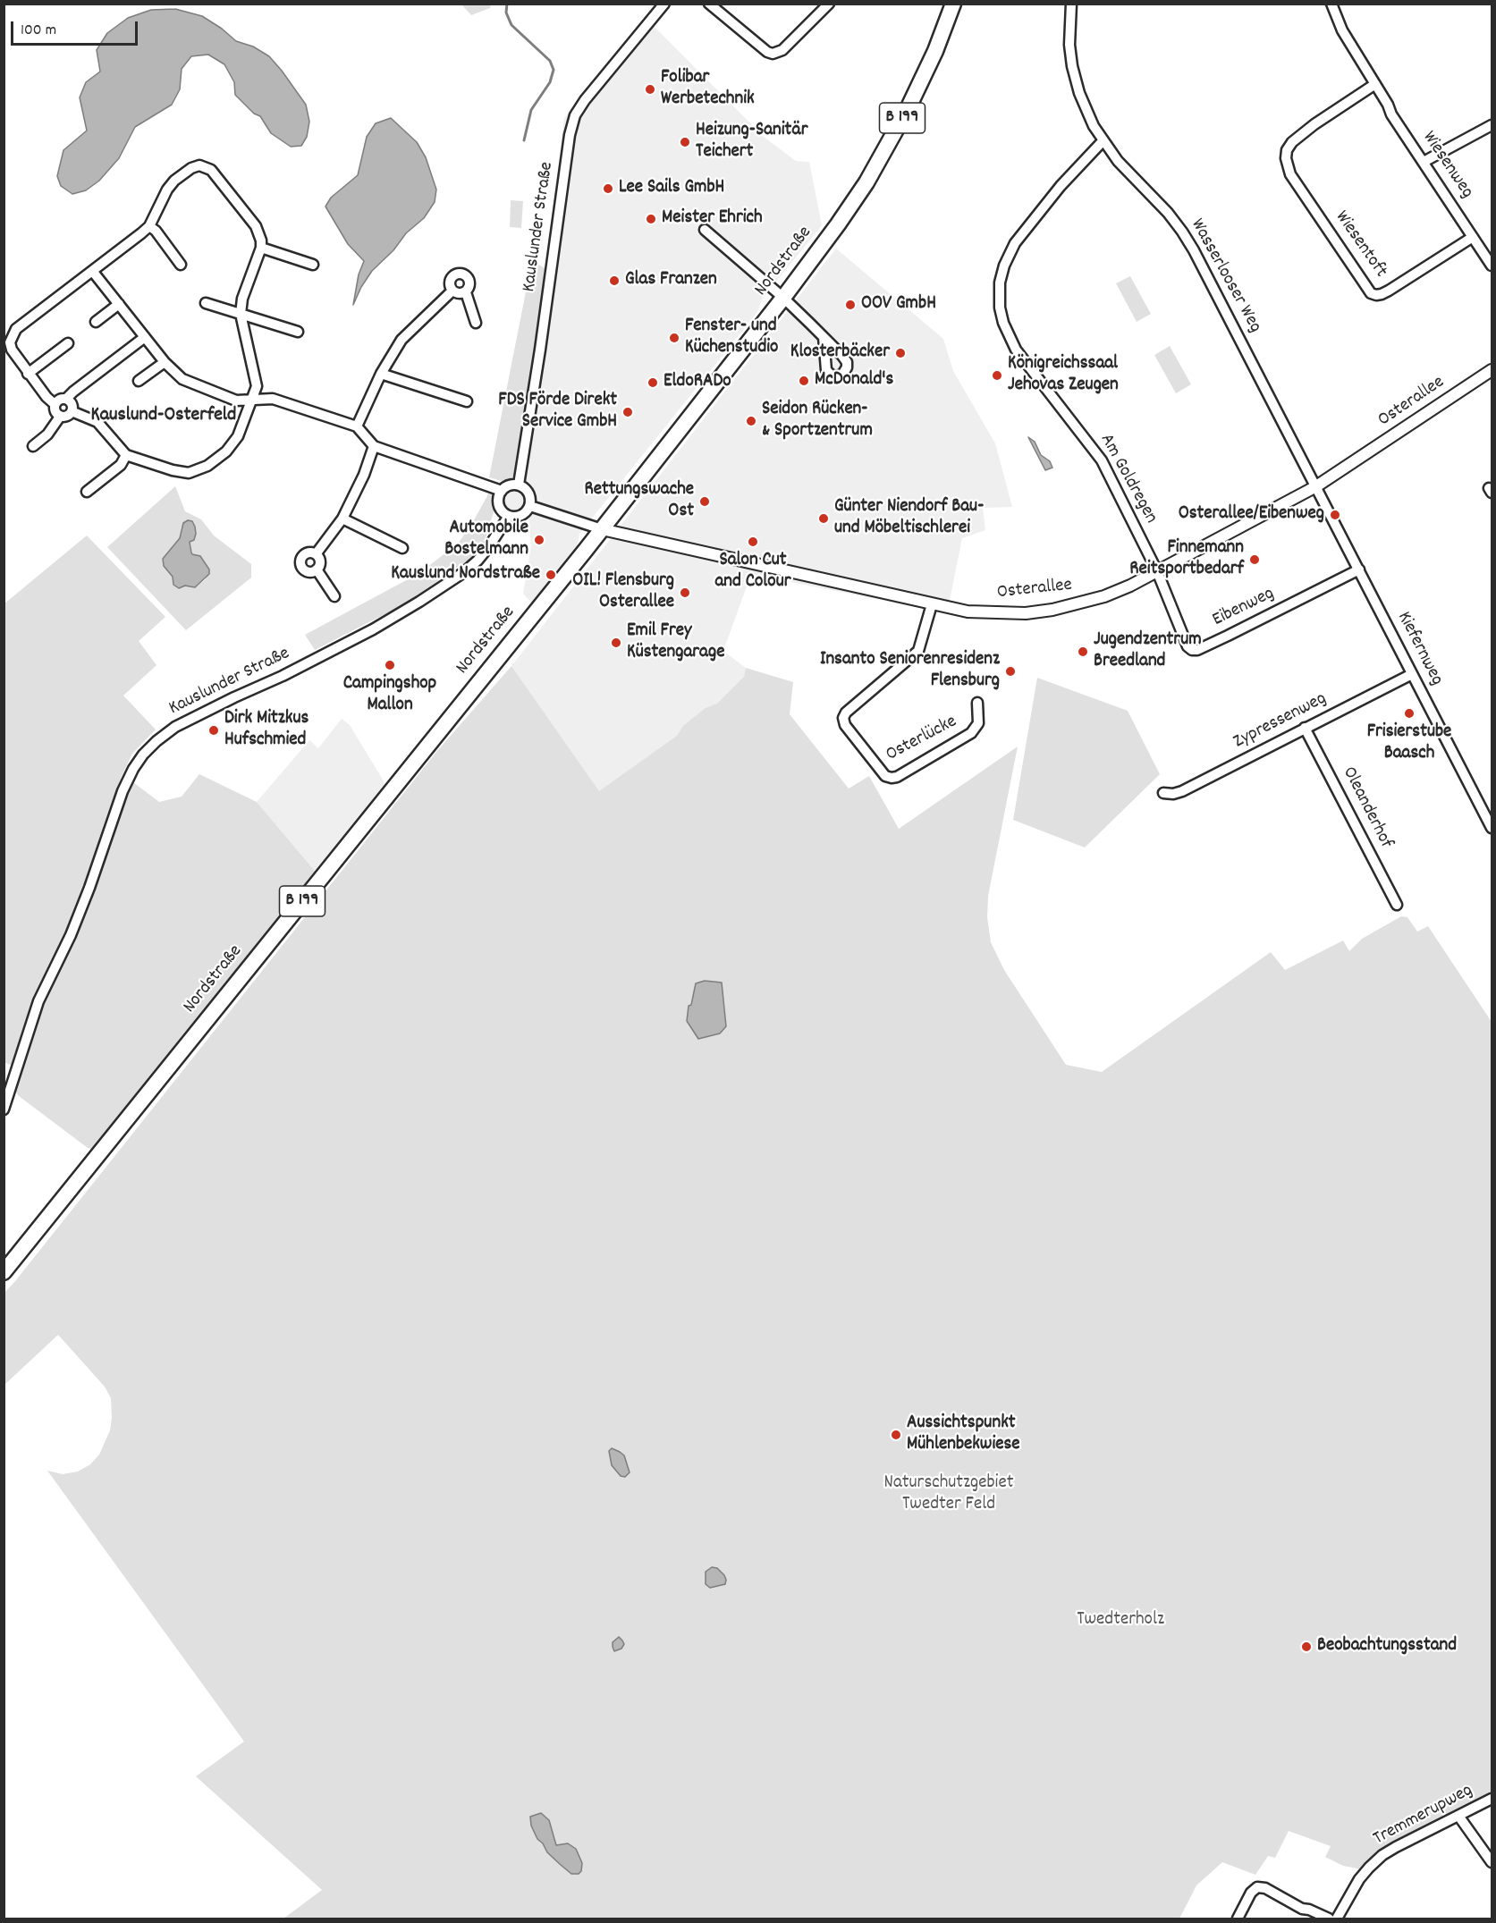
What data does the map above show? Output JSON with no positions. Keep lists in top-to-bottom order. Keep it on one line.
{"streets":{"main road":["B 199","Nordstraße"],"street":["Wiesenweg","Kauslunder Straße","Wiesentoft","Wasserlooser Weg","Osterallee","Am Goldregen","Eibenweg","Kiefernweg","Zypressenweg","Osterlücke","Oleanderhof","Tremmerupweg"]},"crossings":[["Wiesenweg","Wiesentoft"],["Kauslunder Straße","Osterallee"],["Nordstraße","Osterallee"],["Wasserlooser Weg","Osterallee"],["Wasserlooser Weg","Am Goldregen"],["Wasserlooser Weg","Kiefernweg"],["Osterallee","Am Goldregen"],["Osterallee","Eibenweg"],["Osterallee","Kiefernweg"],["Osterallee","Osterlücke"],["Am Goldregen","Eibenweg"],["Eibenweg","Kiefernweg"],["Kiefernweg","Zypressenweg"],["Zypressenweg","Oleanderhof"]],"districts":["Kauslund-Osterfeld"],"parks":["Naturschutzgebiet Twedter Feld","Twedterholz"],"places":["Folibar Werbetechnik","Heizung-Sanitär Teichert","Lee Sails GmbH","Meister Ehrich","Glas Franzen","OOV GmbH","Fenster- und Küchenstudio","Klosterbäcker","Königreichssaal Jehovas Zeugen","McDonald's","EldoRADo","FDS Förde Direkt Service GmbH","Seidon Rücken- & Sportzentrum","Rettungswache Ost","Osterallee/Eibenweg","Günter Niendorf Bau- und Möbeltischlerei","Automobile Bostelmann","Salon Cut and Colour","Finnemann Reitsportbedarf","Kauslund Nordstraße","OIL! Flensburg Osterallee","Emil Frey Küstengarage","Jugendzentrum Breedland","Campingshop Mallon","Insanto Seniorenresidenz Flensburg","Frisierstube Baasch","Dirk Mitzkus Hufschmied","Aussichtspunkt Mühlenbekwiese","Beobachtungsstand"],"scale_bar":"100 m"}
